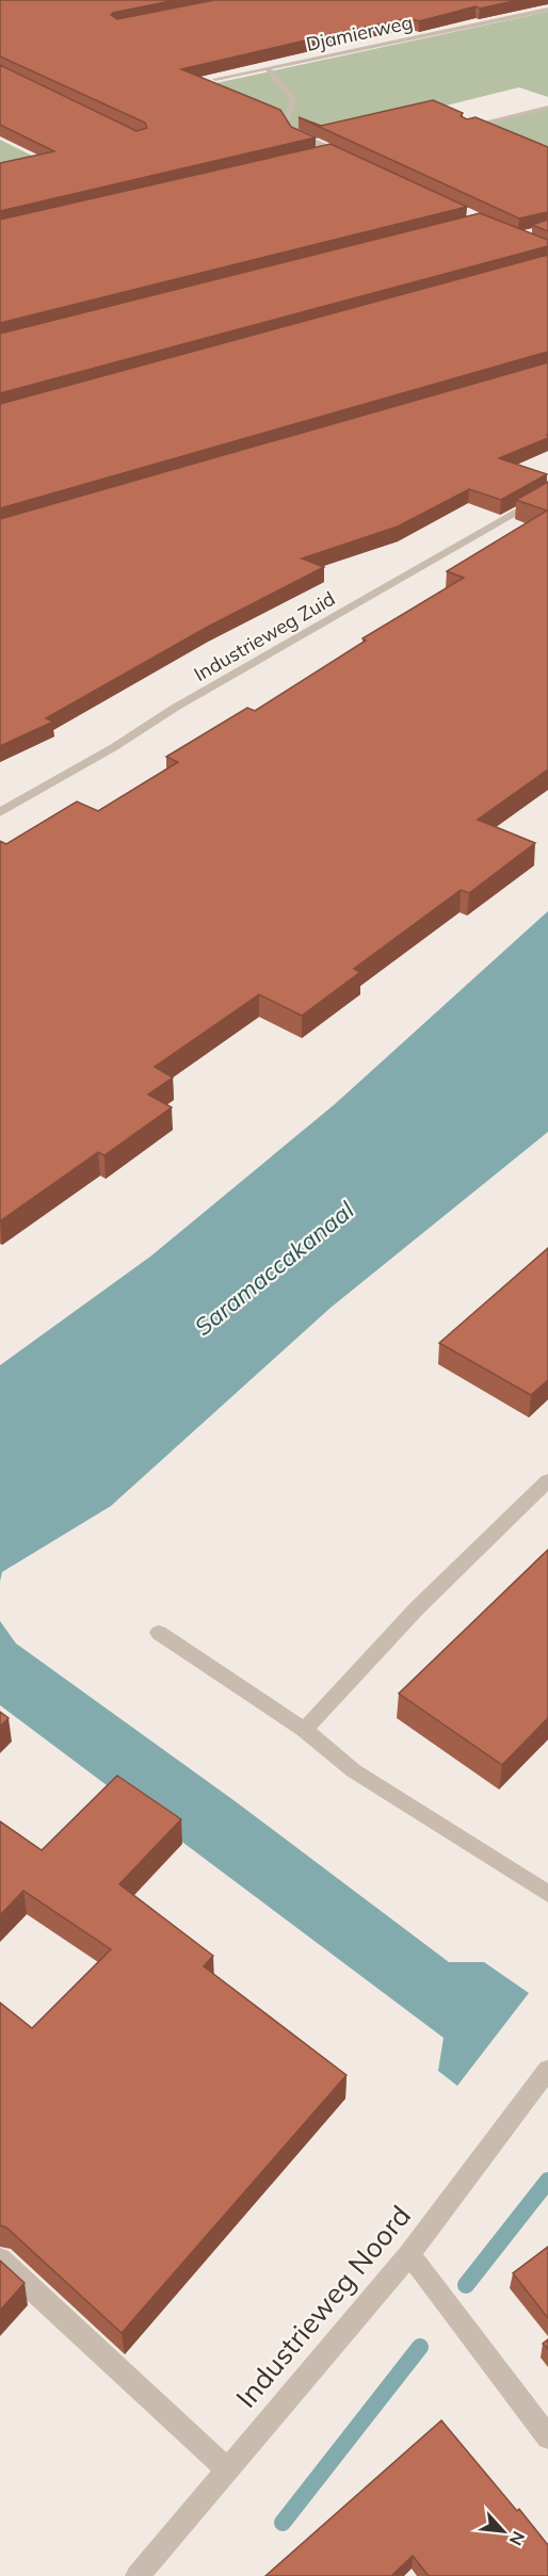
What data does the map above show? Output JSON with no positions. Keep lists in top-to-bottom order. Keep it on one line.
{"streets":{"street":["Djamierweg","Industrieweg Zuid","Industrieweg Noord"]},"water":["Saramaccakanaal"],"north":"bottom right"}
